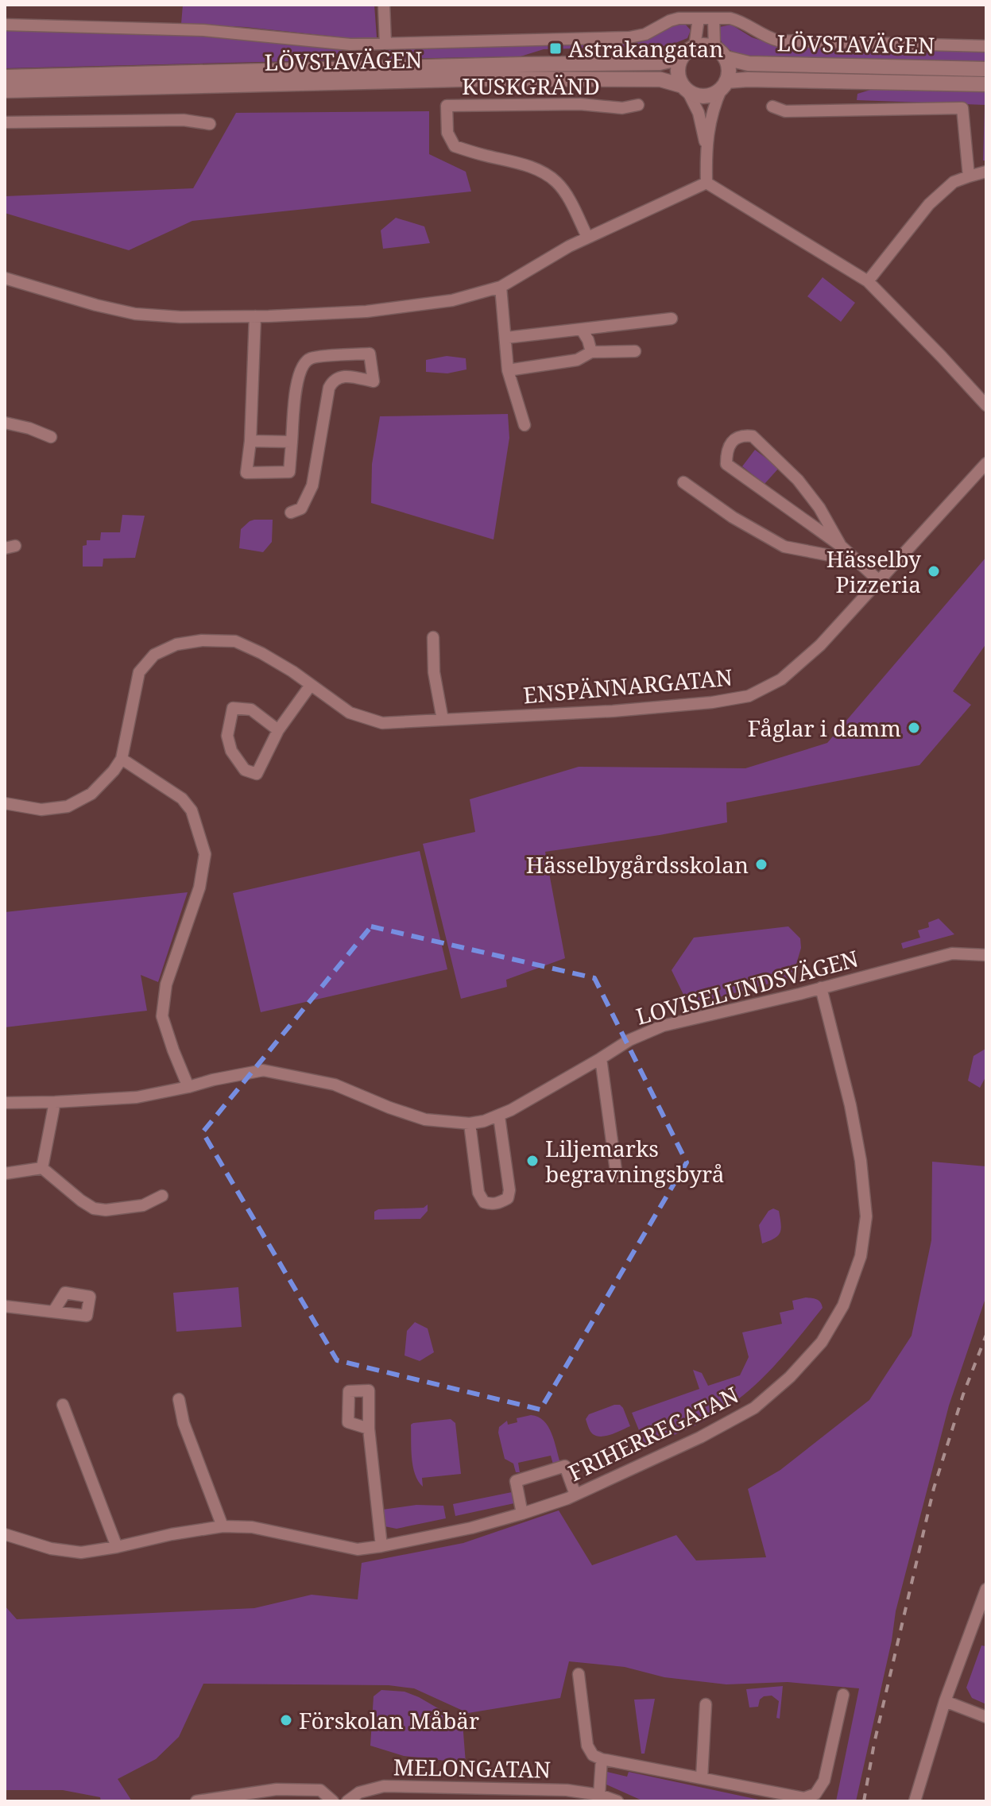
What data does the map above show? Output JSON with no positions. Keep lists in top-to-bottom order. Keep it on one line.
{"streets":{"street":["LÖVSTAVÄGEN","KUSKGRÄND","ENSPÄNNARGATAN","LOVISELUNDSVÄGEN","FRIHERREGATAN","MELONGATAN"]},"crossings":[["LOVISELUNDSVÄGEN","FRIHERREGATAN"]],"places":{"transit":["Astrakangatan"],"other":["Hässelby Pizzeria","Fåglar i damm","Hässelbygårdsskolan","Liljemarks begravningsbyrå","Förskolan Måbär"]}}
